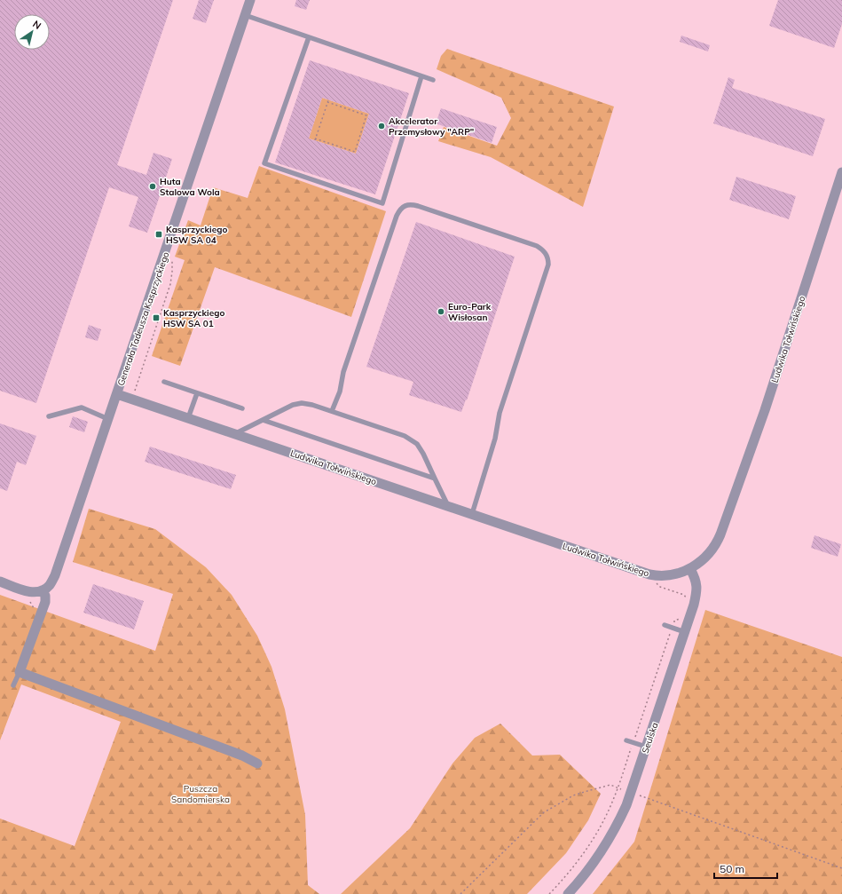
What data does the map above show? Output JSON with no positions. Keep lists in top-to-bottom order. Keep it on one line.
{"streets":{"street":["Generała Tadeusza Kasprzyckiego","Ludwika Tołwińskiego","Seulska"]},"crossings":[["Generała Tadeusza Kasprzyckiego","Ludwika Tołwińskiego"],["Ludwika Tołwińskiego","Seulska"]],"parks":["Puszcza Sandomierska"],"places":{"other":["Akcelerator Przemysłowy \"ARP\"","Huta Stalowa Wola","Euro-Park Wisłosan"],"transit":["Kasprzyckiego HSW SA 04","Kasprzyckiego HSW SA 01"]},"scale_bar":"50 m","north":"top right"}
